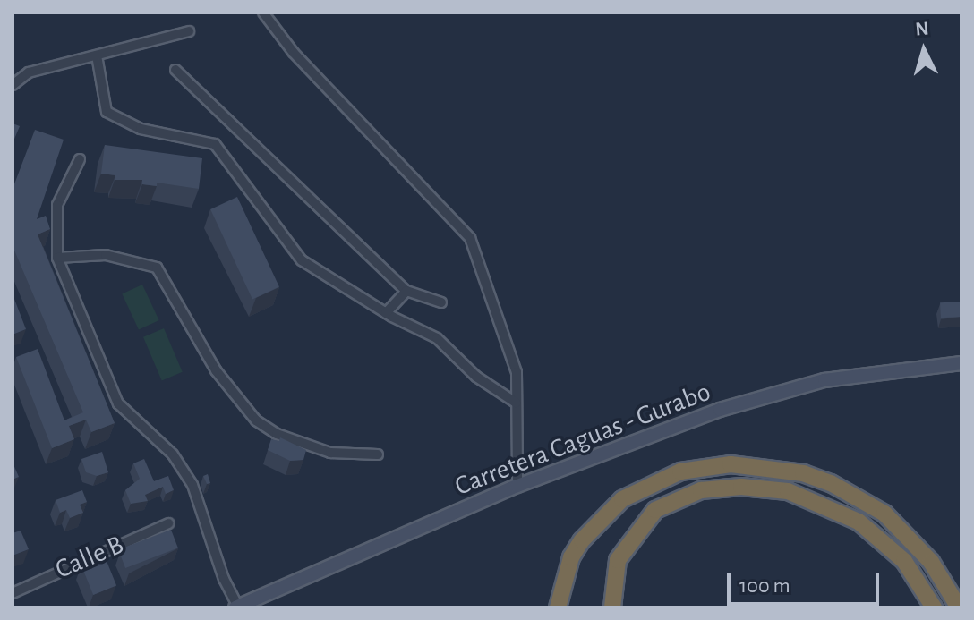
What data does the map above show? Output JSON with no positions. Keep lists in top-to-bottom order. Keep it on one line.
{"streets":{"main road":["Carretera Caguas - Gurabo"],"street":["Calle B"]},"scale_bar":"100 m","north":"top"}
